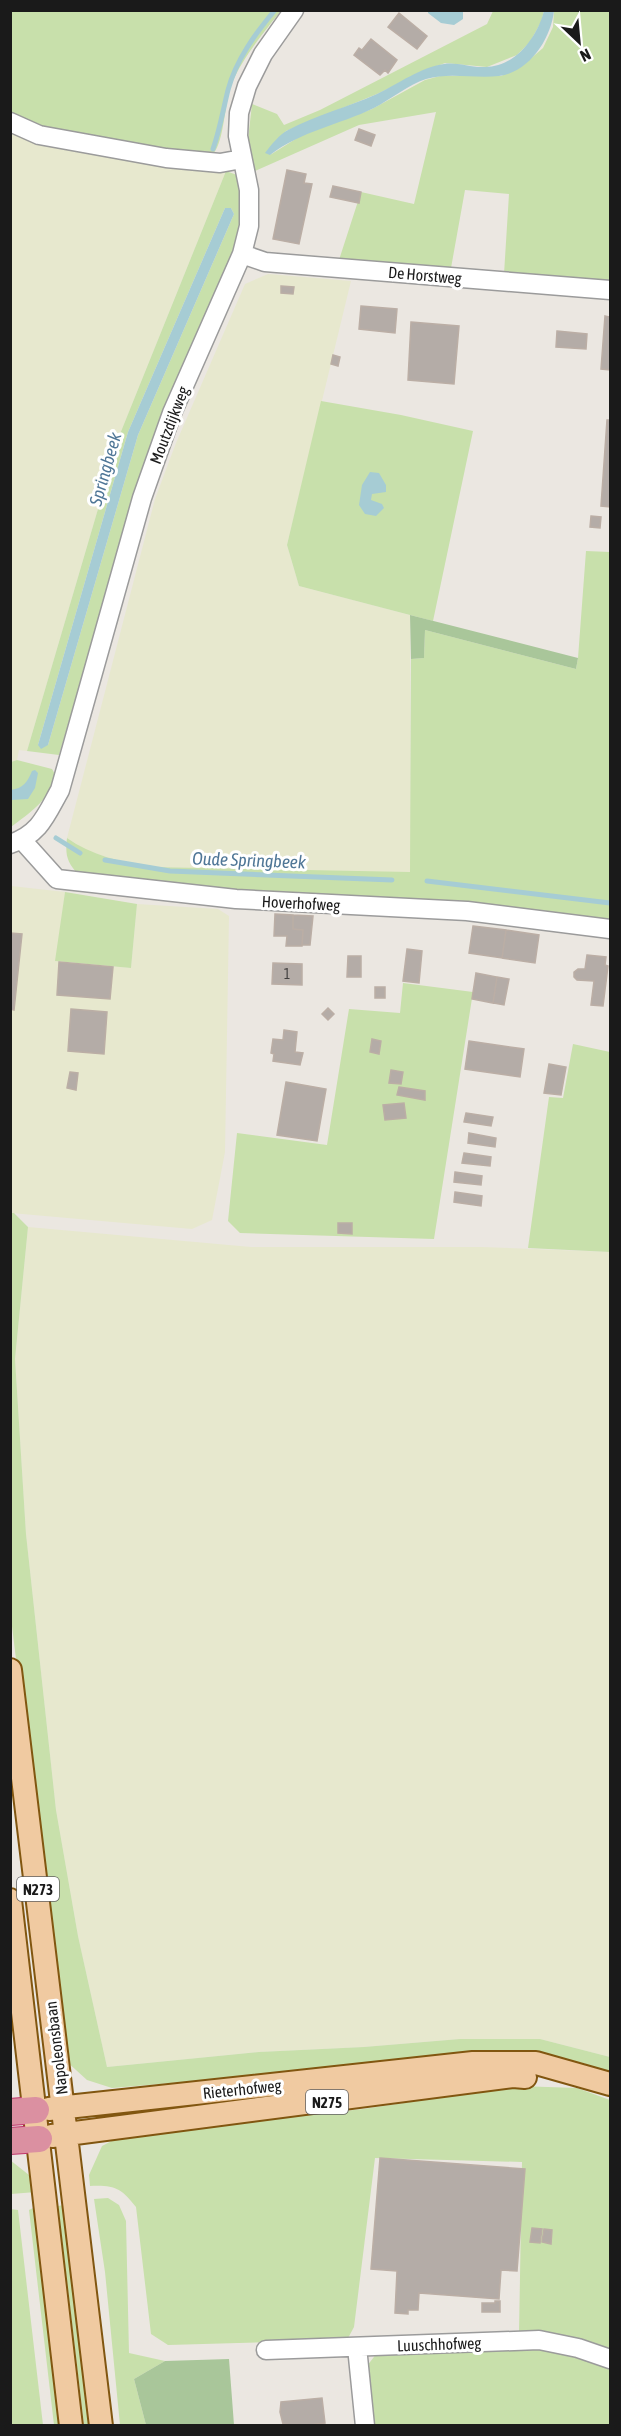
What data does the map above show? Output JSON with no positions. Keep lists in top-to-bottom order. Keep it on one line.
{"streets":{"main road":["N273","Napoleonsbaan","Rieterhofweg","N275"],"street":["De Horstweg","Moutzdijkweg","Hoverhofweg","Luuschhofweg"]},"crossings":[["De Horstweg","Moutzdijkweg"],["Moutzdijkweg","Hoverhofweg"],["Napoleonsbaan","Rieterhofweg"]],"water":["Springbeek","Oude Springbeek"],"house_numbers":["1"],"north":"bottom right"}
